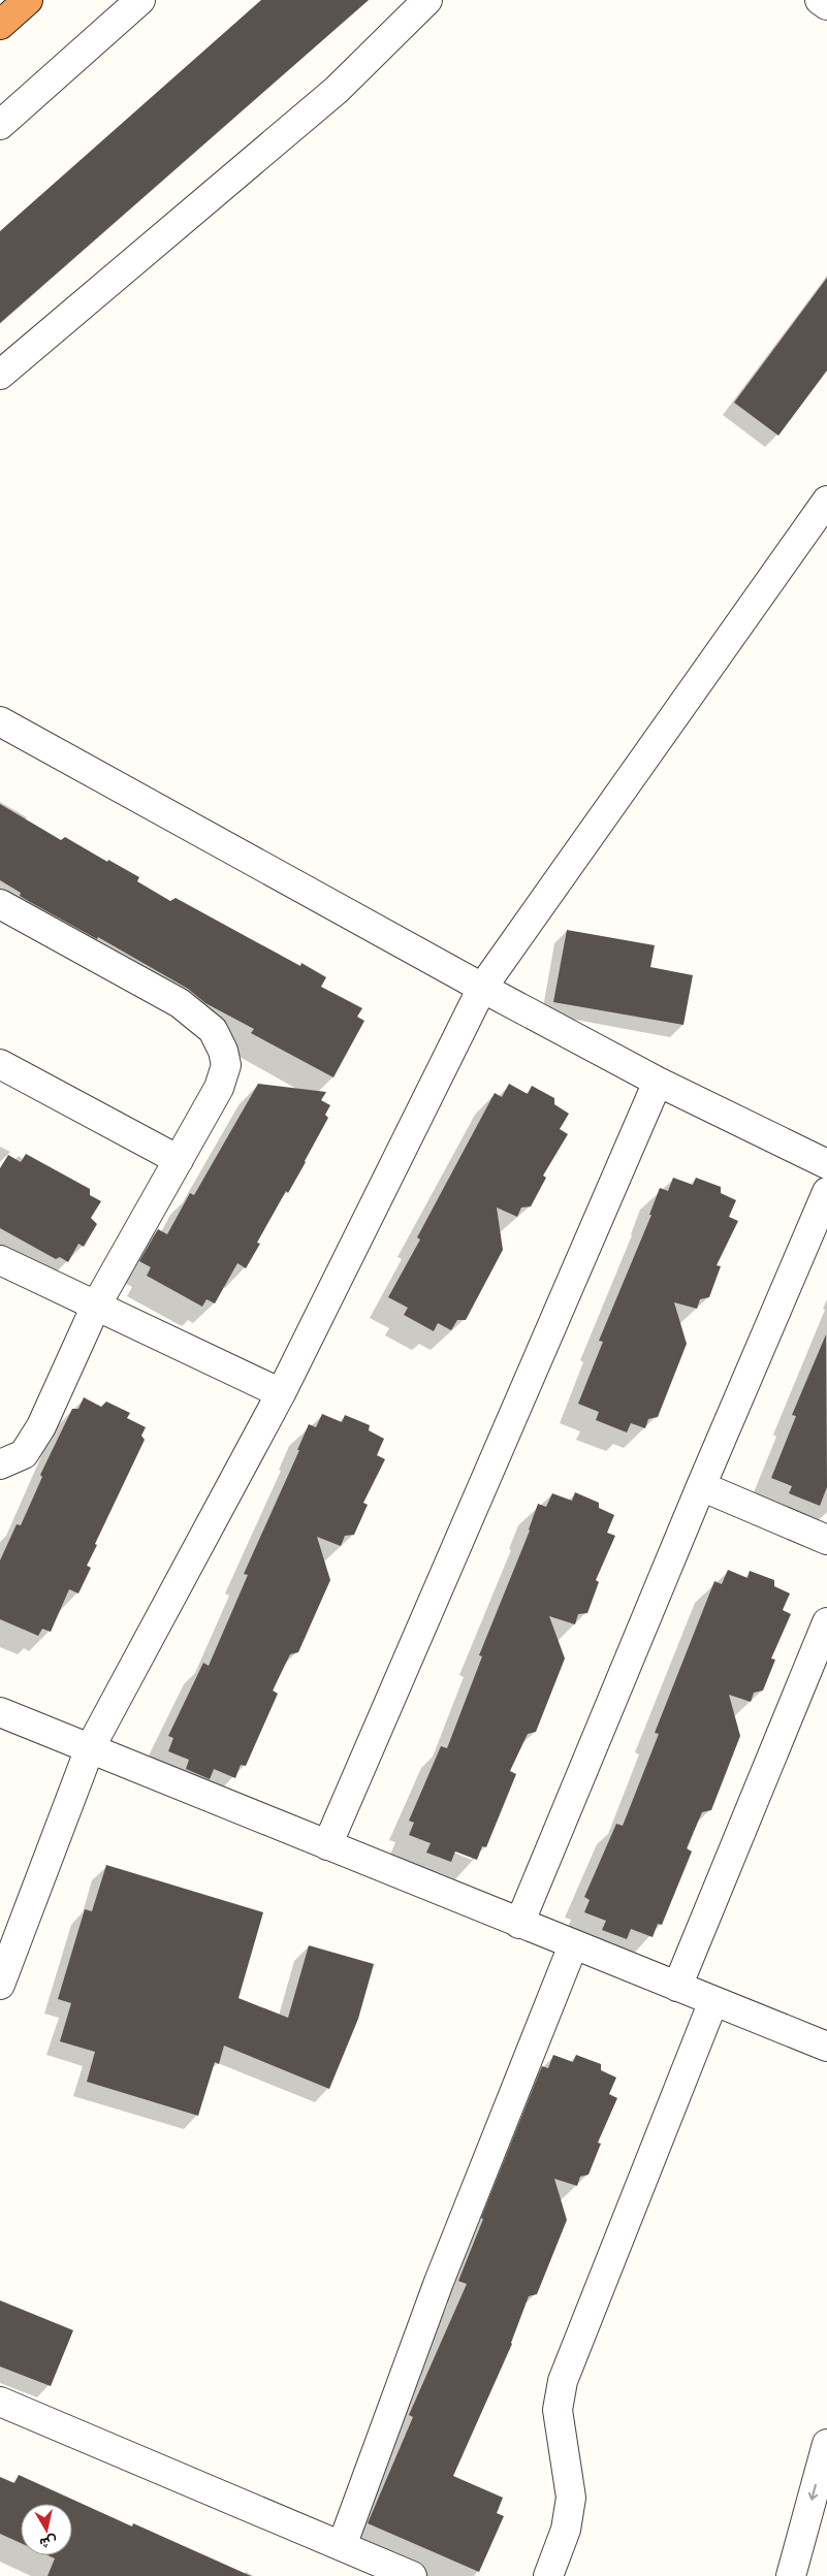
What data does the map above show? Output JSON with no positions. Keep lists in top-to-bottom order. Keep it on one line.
{"north":"bottom"}
